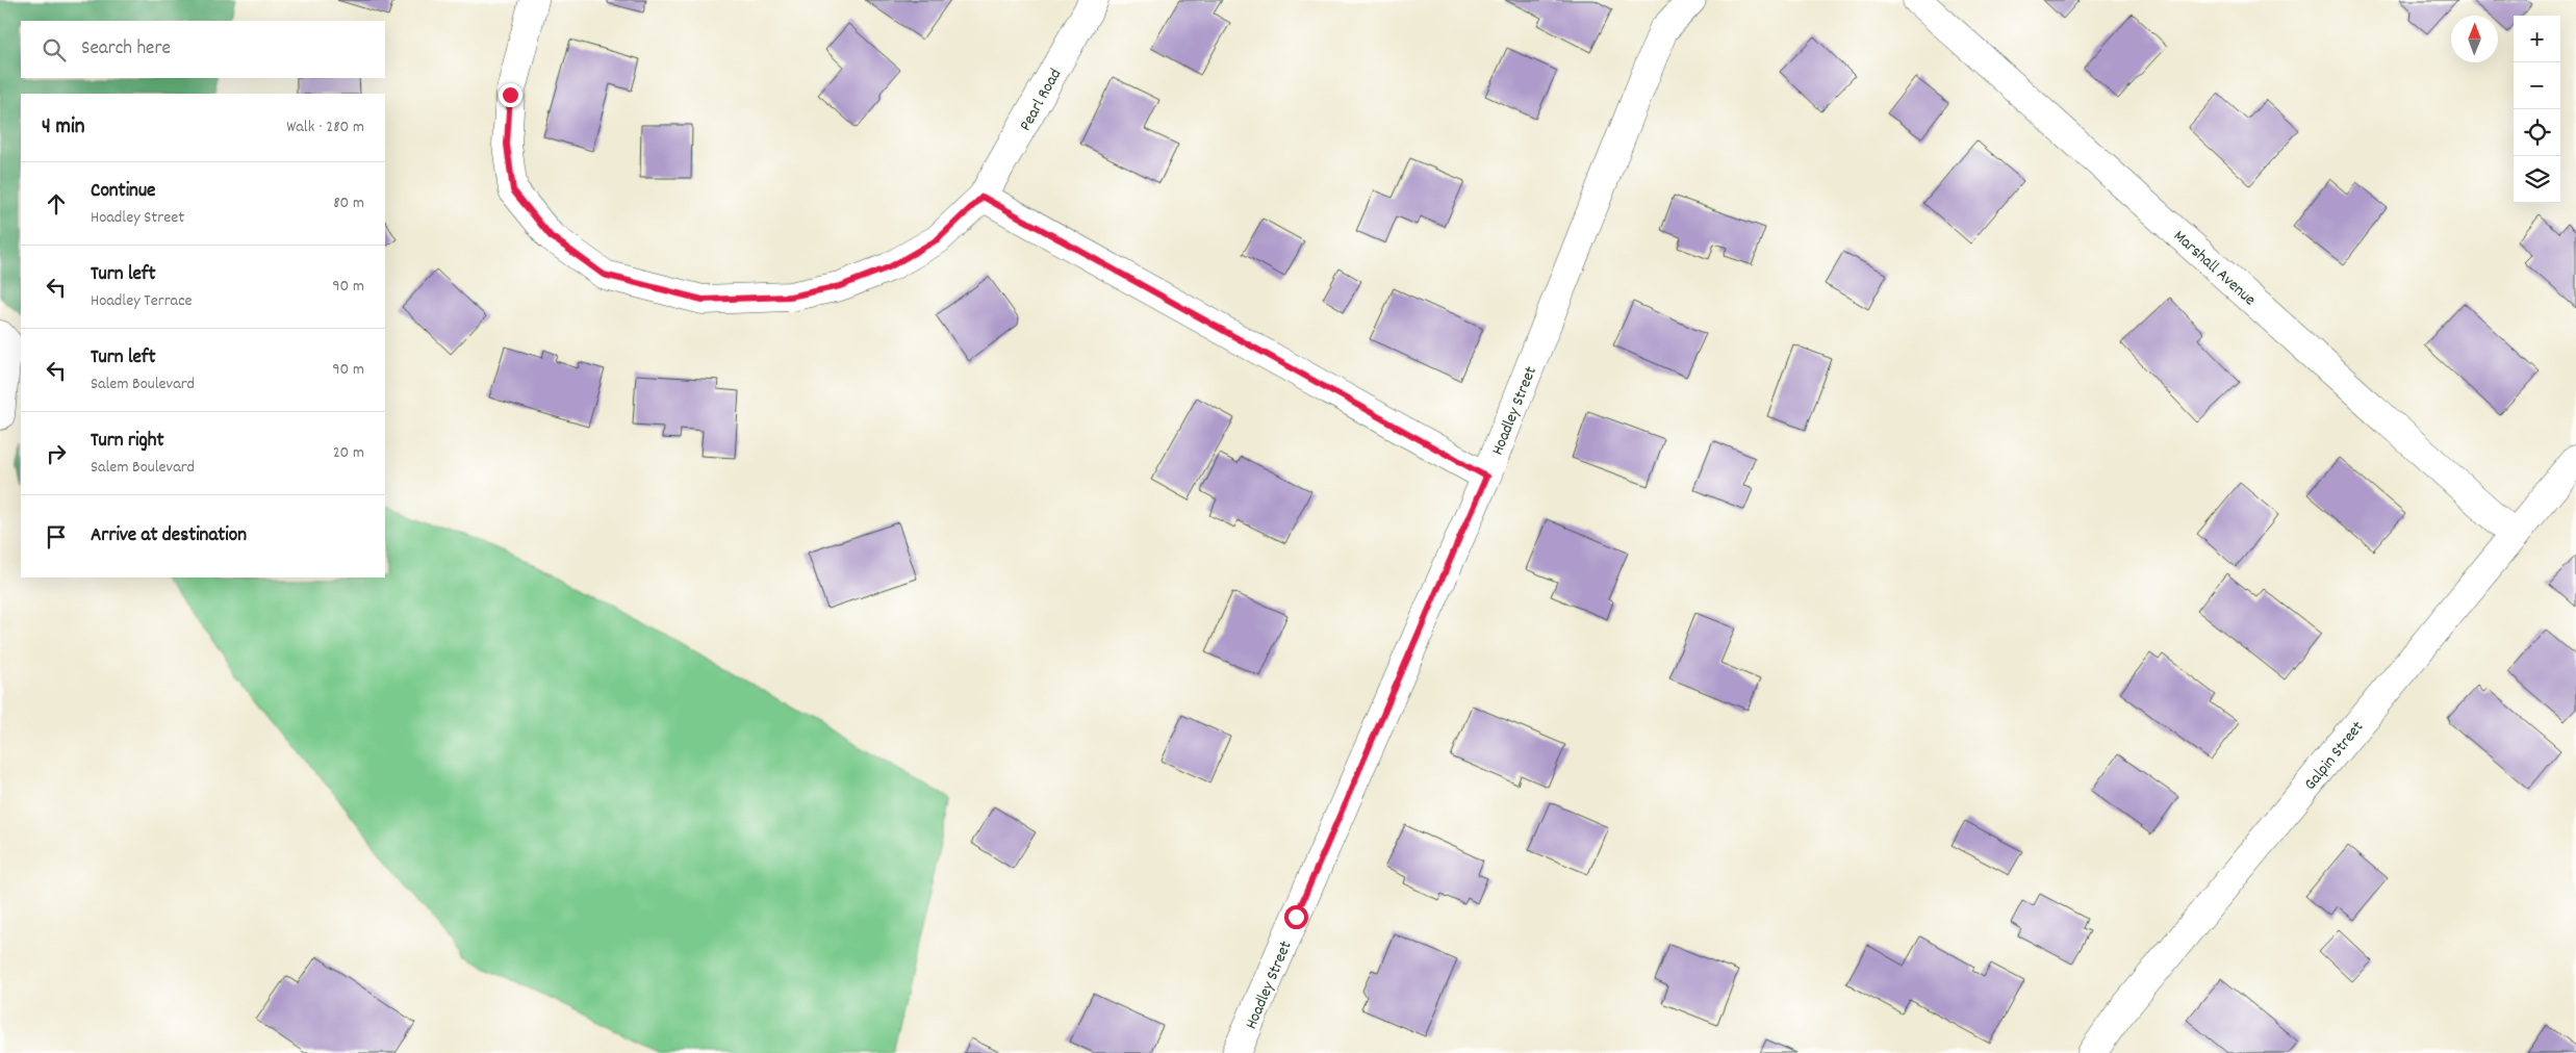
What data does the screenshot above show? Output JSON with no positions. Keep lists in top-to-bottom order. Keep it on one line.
{"streets":{"street":["Pearl Road","Marshall Avenue","Hoadley Street","Galpin Street"]},"crossings":[["Marshall Avenue","Galpin Street"]],"north":"top","page":{"map_buttons":["+","−"],"search":"Search here","heading":["4 min","Walk · 280 m"],"list":[["Continue","Hoadley Street","80 m"],["Turn left","Hoadley Terrace","90 m"],["Turn left","Salem Boulevard","90 m"],["Turn right","Salem Boulevard","20 m"],"Arrive at destination"]}}
